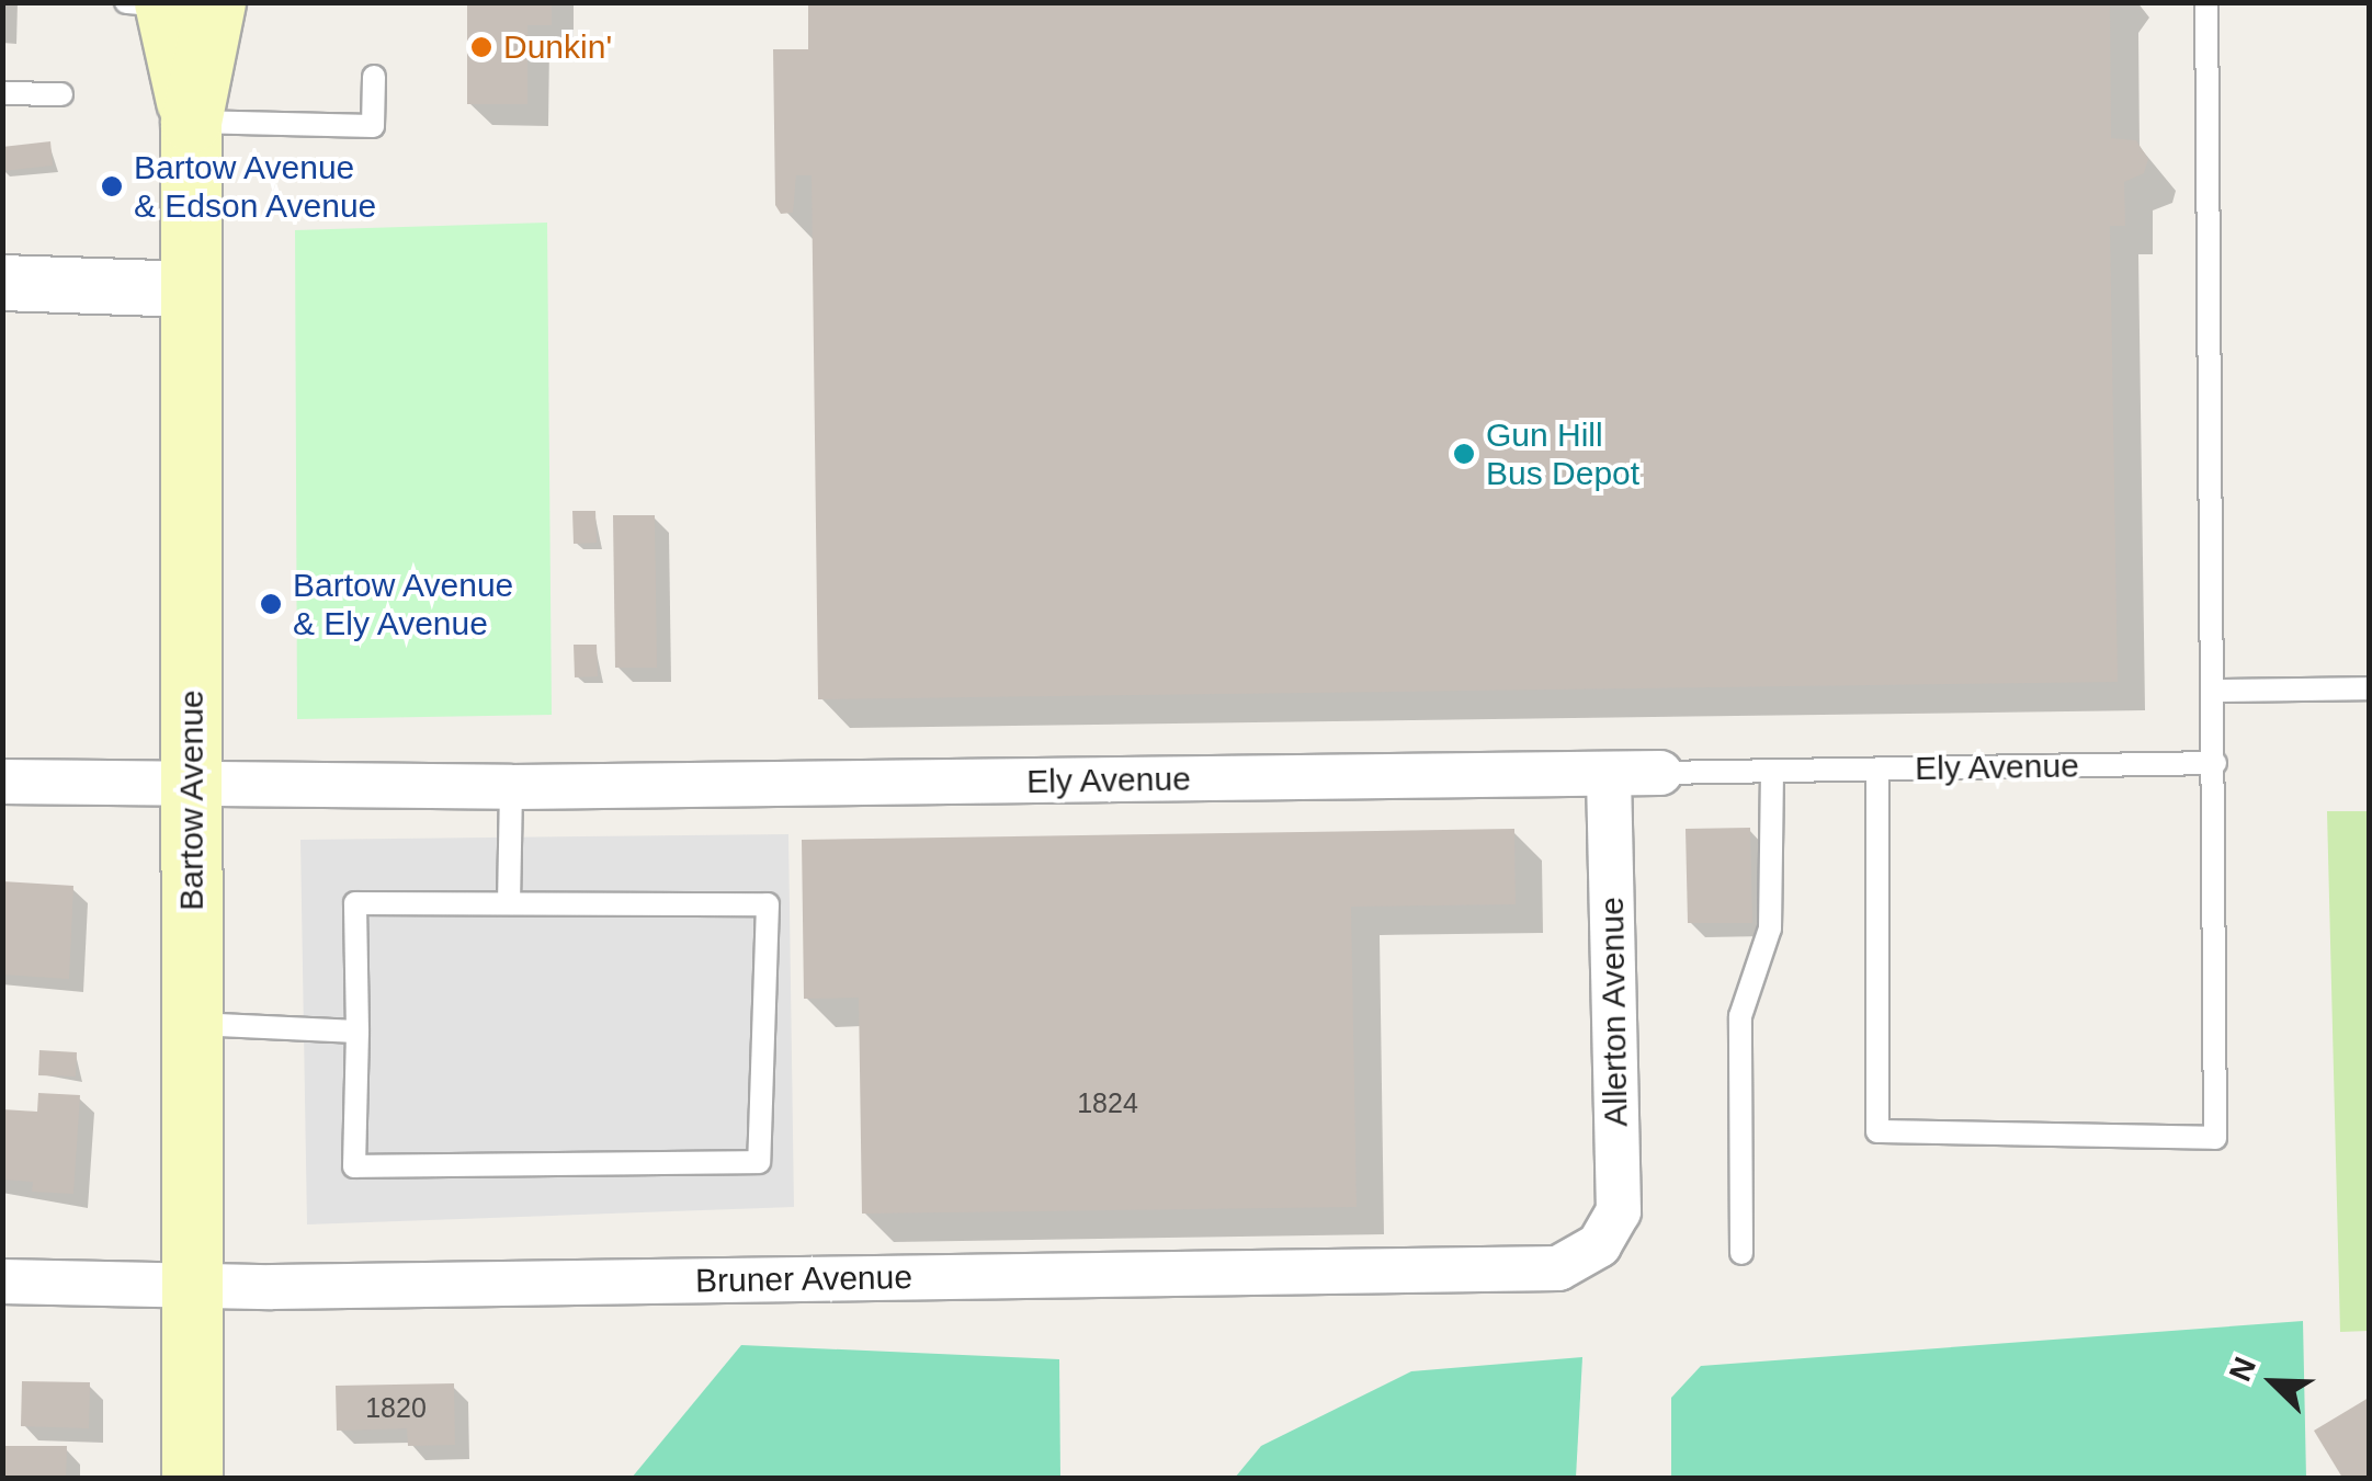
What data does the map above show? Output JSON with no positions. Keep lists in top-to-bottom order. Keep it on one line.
{"streets":{"main road":["Bartow Avenue"],"street":["Ely Avenue","Allerton Avenue","Bruner Avenue"]},"crossings":[["Ely Avenue","Bartow Avenue"],["Ely Avenue","Allerton Avenue"],["Bartow Avenue","Bruner Avenue"],["Allerton Avenue","Bruner Avenue"]],"places":["Dunkin'","Bartow Avenue & Edson Avenue","Gun Hill Bus Depot","Bartow Avenue & Ely Avenue"],"house_numbers":["1824","1820"],"north":"top left"}
